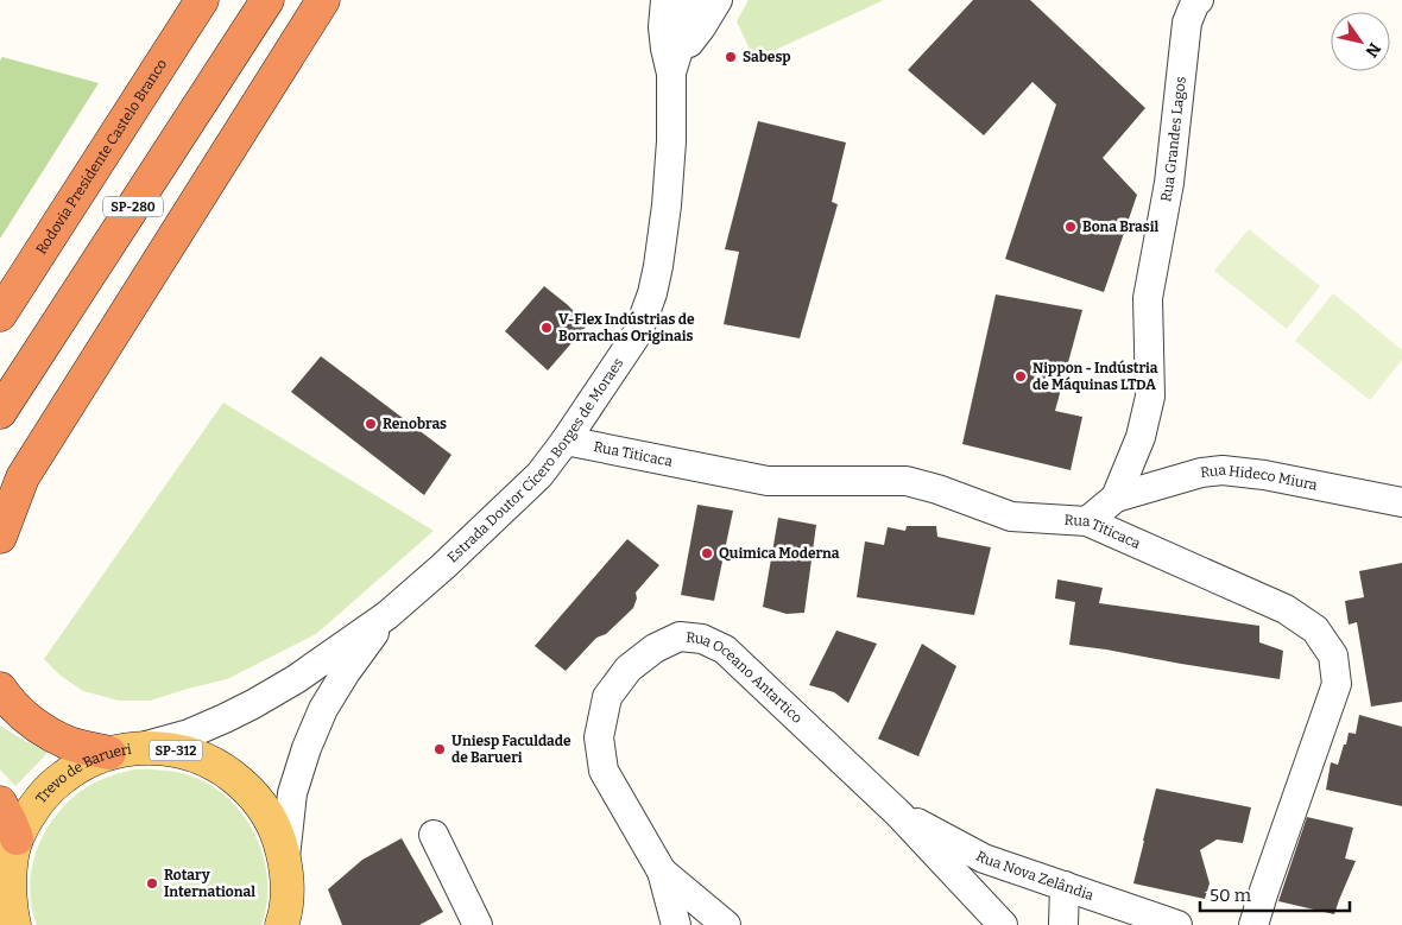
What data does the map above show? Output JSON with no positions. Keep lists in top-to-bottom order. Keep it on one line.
{"streets":{"highway":["Rodovia Presidente Castelo Branco","SP-280"],"main road":["SP-312","Trevo de Barueri"],"street":["Rua Grandes Lagos","Rua Titicaca","Estrada Doutor Cícero Borges de Moraes","Rua Hideco Miura","Rua Oceano Antartico","Rua Nova Zelândia"]},"crossings":[["Rua Grandes Lagos","Rua Titicaca"],["Rua Grandes Lagos","Rua Hideco Miura"],["Rua Titicaca","Estrada Doutor Cícero Borges de Moraes"],["Estrada Doutor Cícero Borges de Moraes","Trevo de Barueri"],["Rua Oceano Antartico","Rua Nova Zelândia"],["SP-312","Trevo de Barueri"]],"places":["Sabesp","Bona Brasil","V-Flex Indústrias de Borrachas Originais","Nippon - Indústria de Máquinas LTDA","Renobras","Quimica Moderna","Uniesp Faculdade de Barueri","Rotary International"],"scale_bar":"50 m","north":"bottom right"}
